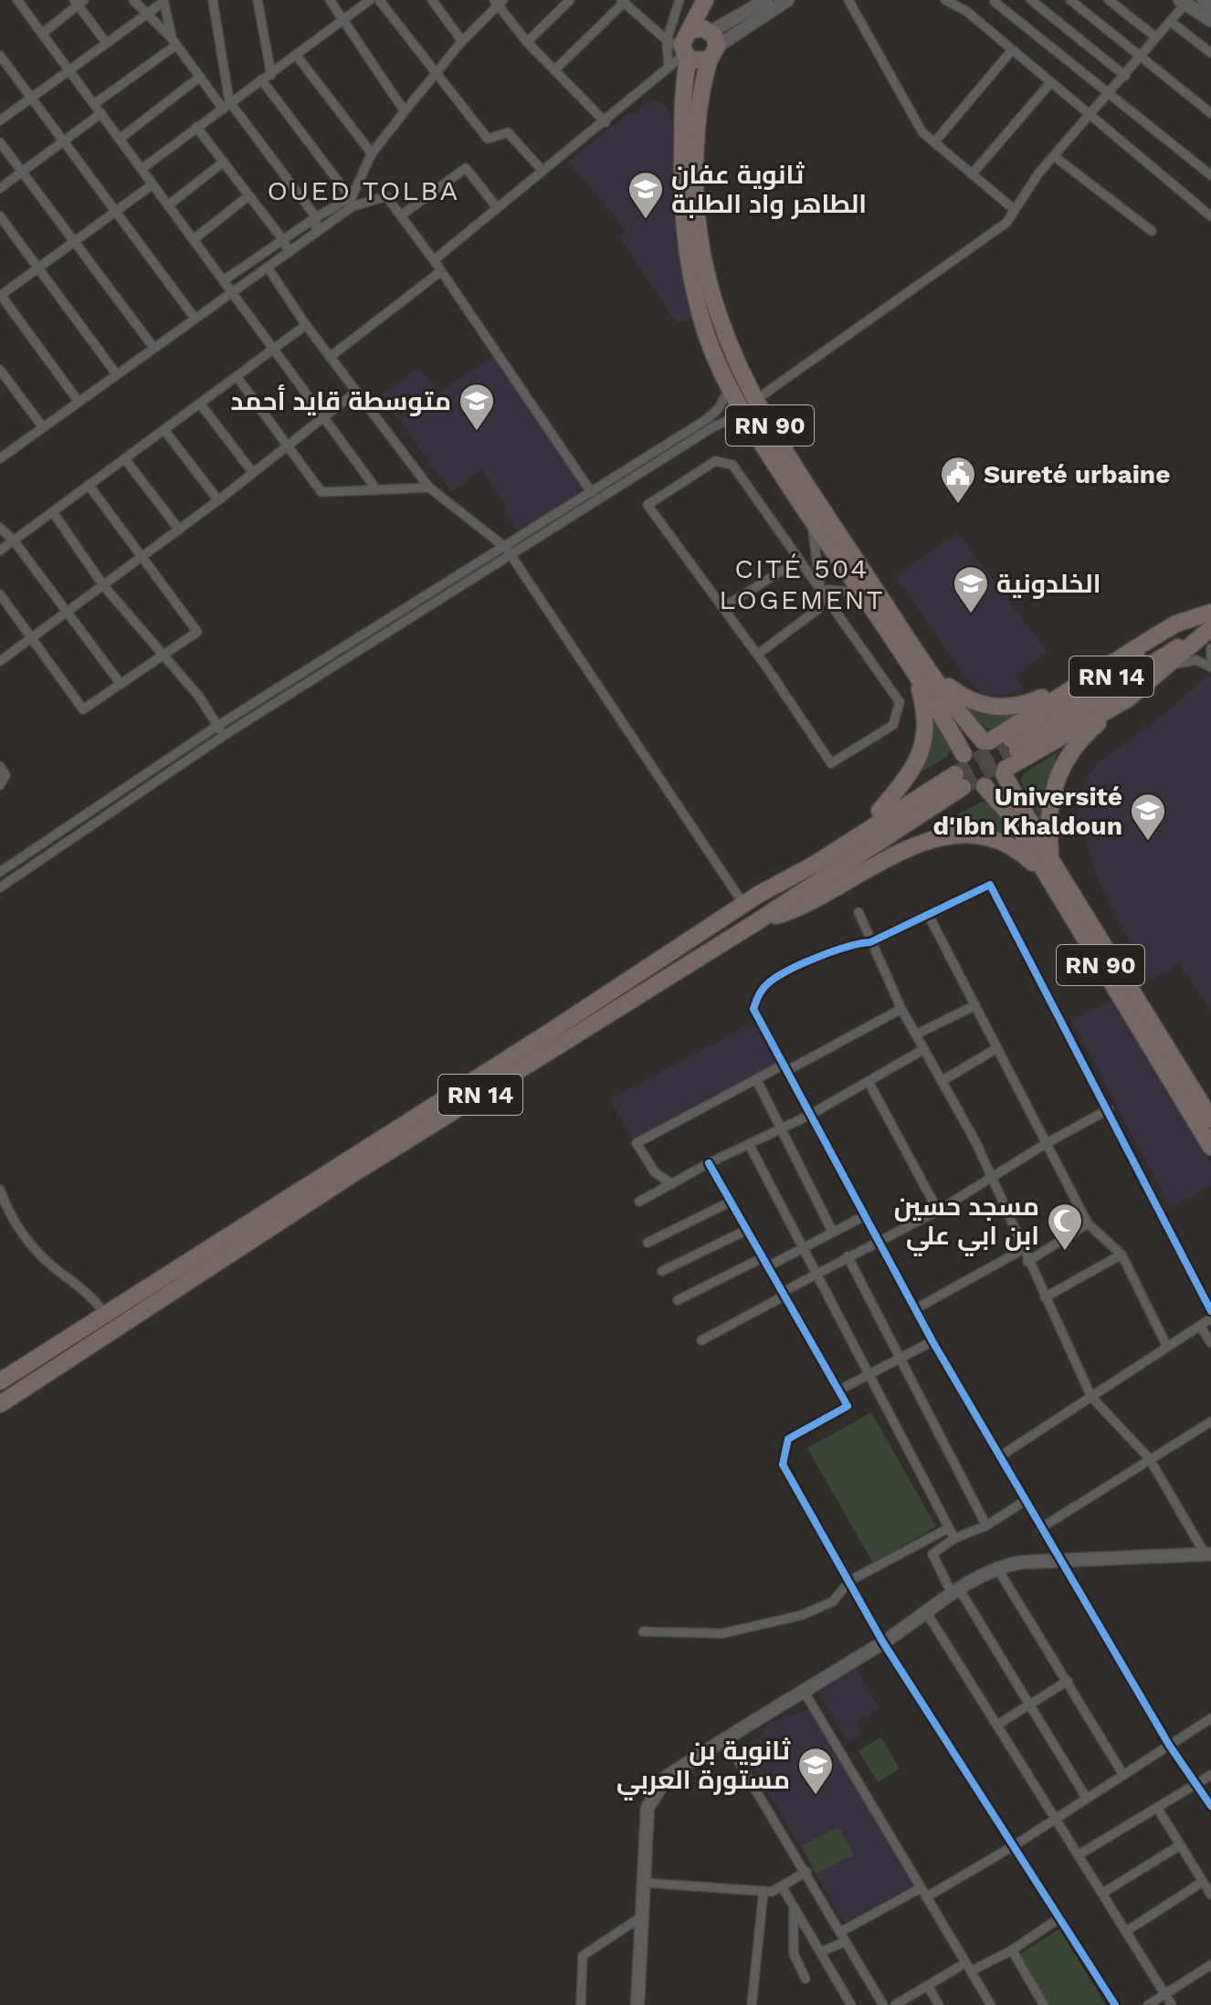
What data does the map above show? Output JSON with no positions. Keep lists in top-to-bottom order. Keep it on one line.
{"streets":{"highway":["RN 90","RN 14"]},"crossings":[["RN 90","RN 14"]],"districts":["OUED TOLBA","CITÉ 504 LOGEMENT"],"places":{"school or university":["ثانوية عفان الطاهر واد الطلبة","متوسطة قايد أحمد","الخلدونية","Université d'Ibn Khaldoun","ثانوية بن مستورة العربي"],"public building":["Sureté urbaine"],"mosque":["مسجد حسين ابن ابي علي"]}}
